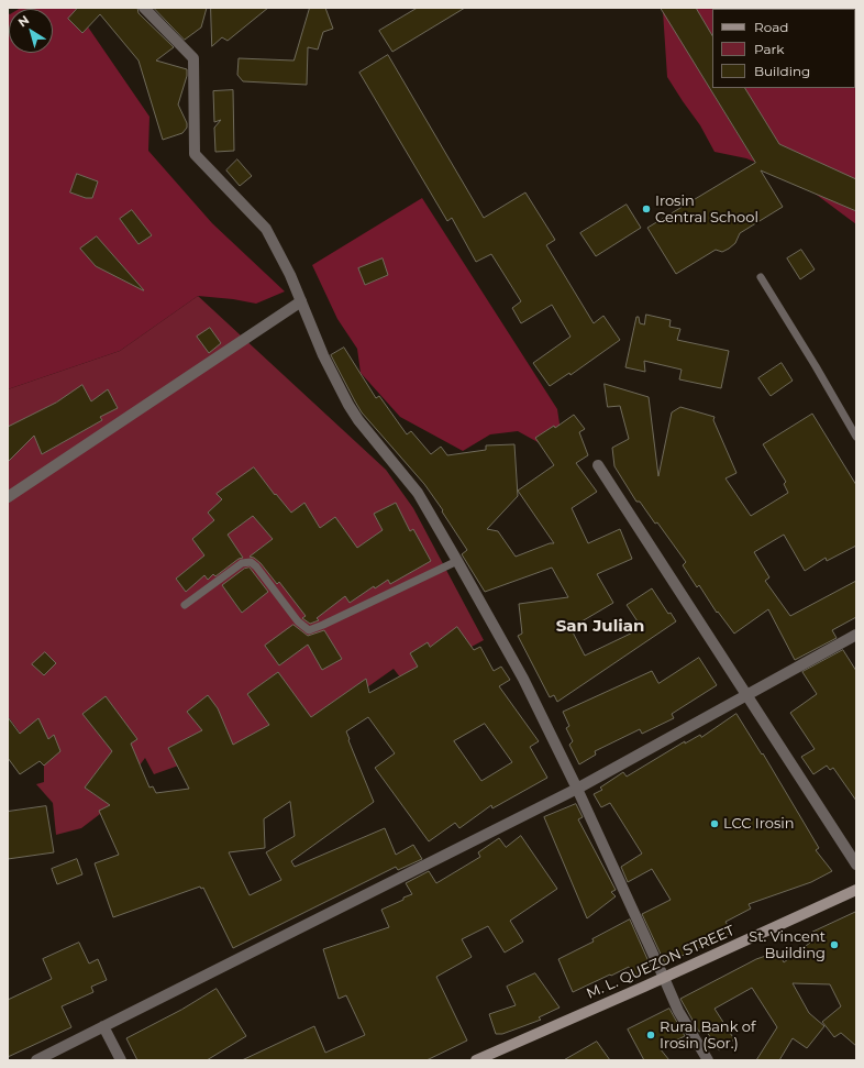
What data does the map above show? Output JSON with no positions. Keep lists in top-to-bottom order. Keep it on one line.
{"streets":{"main road":["M. L. QUEZON STREET"]},"districts":["San Julian"],"places":["Irosin Central School","LCC Irosin","St. Vincent Building","Rural Bank of Irosin (Sor.)"],"legend":["Road","Park","Building"],"north":"top left"}
